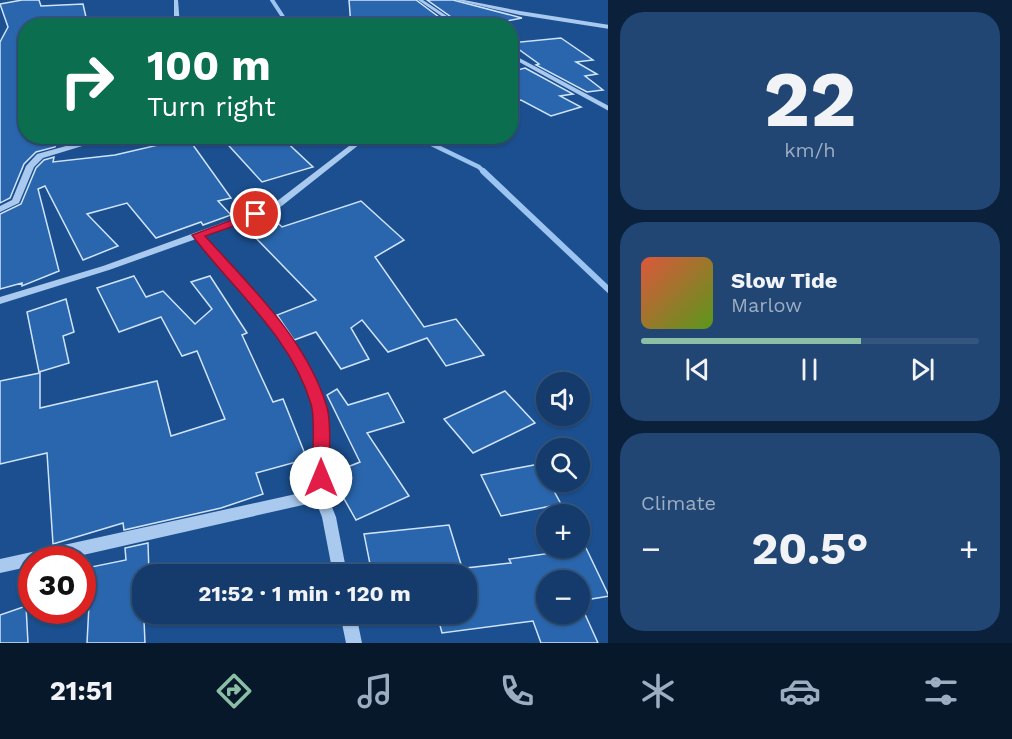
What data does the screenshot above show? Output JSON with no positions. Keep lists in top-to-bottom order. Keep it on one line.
{"page":{"tile":[["22","km/h"],"Climate"],"turn":["100 m","Turn right"],"song":["Slow Tide","Marlow"],"map_buttons":["+","−"],"heat":["−","20.5°","+"],"limit":"30","trip":"21:52 · 1 min · 120 m","tabs":"21:51"}}
